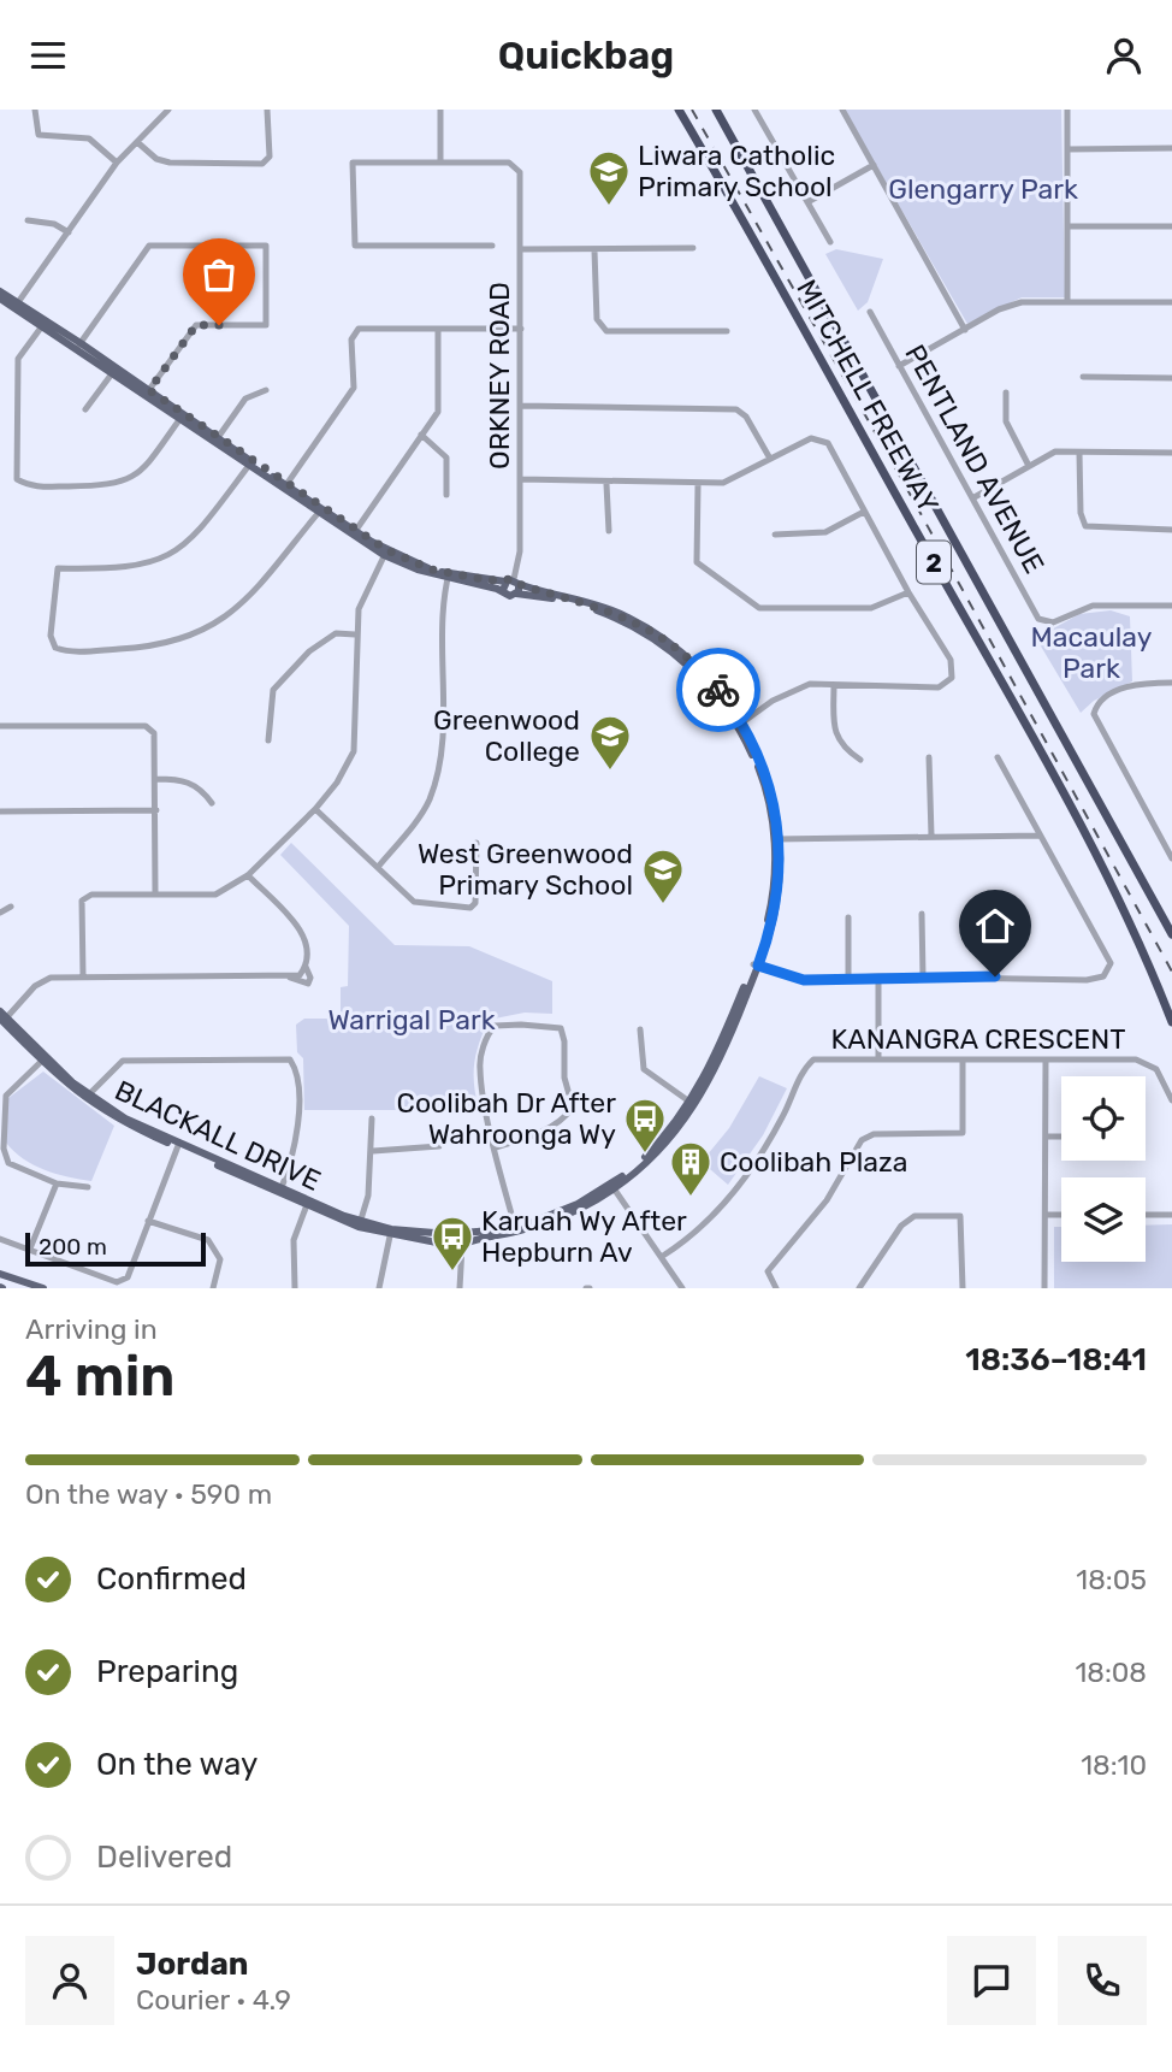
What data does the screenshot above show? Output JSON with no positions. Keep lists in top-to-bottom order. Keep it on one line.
{"streets":{"highway":["MITCHELL FREEWAY","2"],"main road":["BLACKALL DRIVE"],"street":["ORKNEY ROAD","PENTLAND AVENUE","KANANGRA CRESCENT"]},"parks":["Glengarry Park","Macaulay Park","Warrigal Park"],"places":{"school or university":["Liwara Catholic Primary School","Greenwood College","West Greenwood Primary School"],"bus stop":["Coolibah Dr After Wahroonga Wy","Karuah Wy After Hepburn Av"],"building":["Coolibah Plaza"]},"scale_bar":"200 m","page":{"header":"Quickbag","scale":"200 m","heading":["4 min","Arriving in","18:36–18:41"],"panel":["Jordan","Courier · 4.9"],"bar":"On the way · 590 m","list":[["Confirmed","18:05"],["Preparing","18:08"],["On the way","18:10"],"Delivered"]}}
